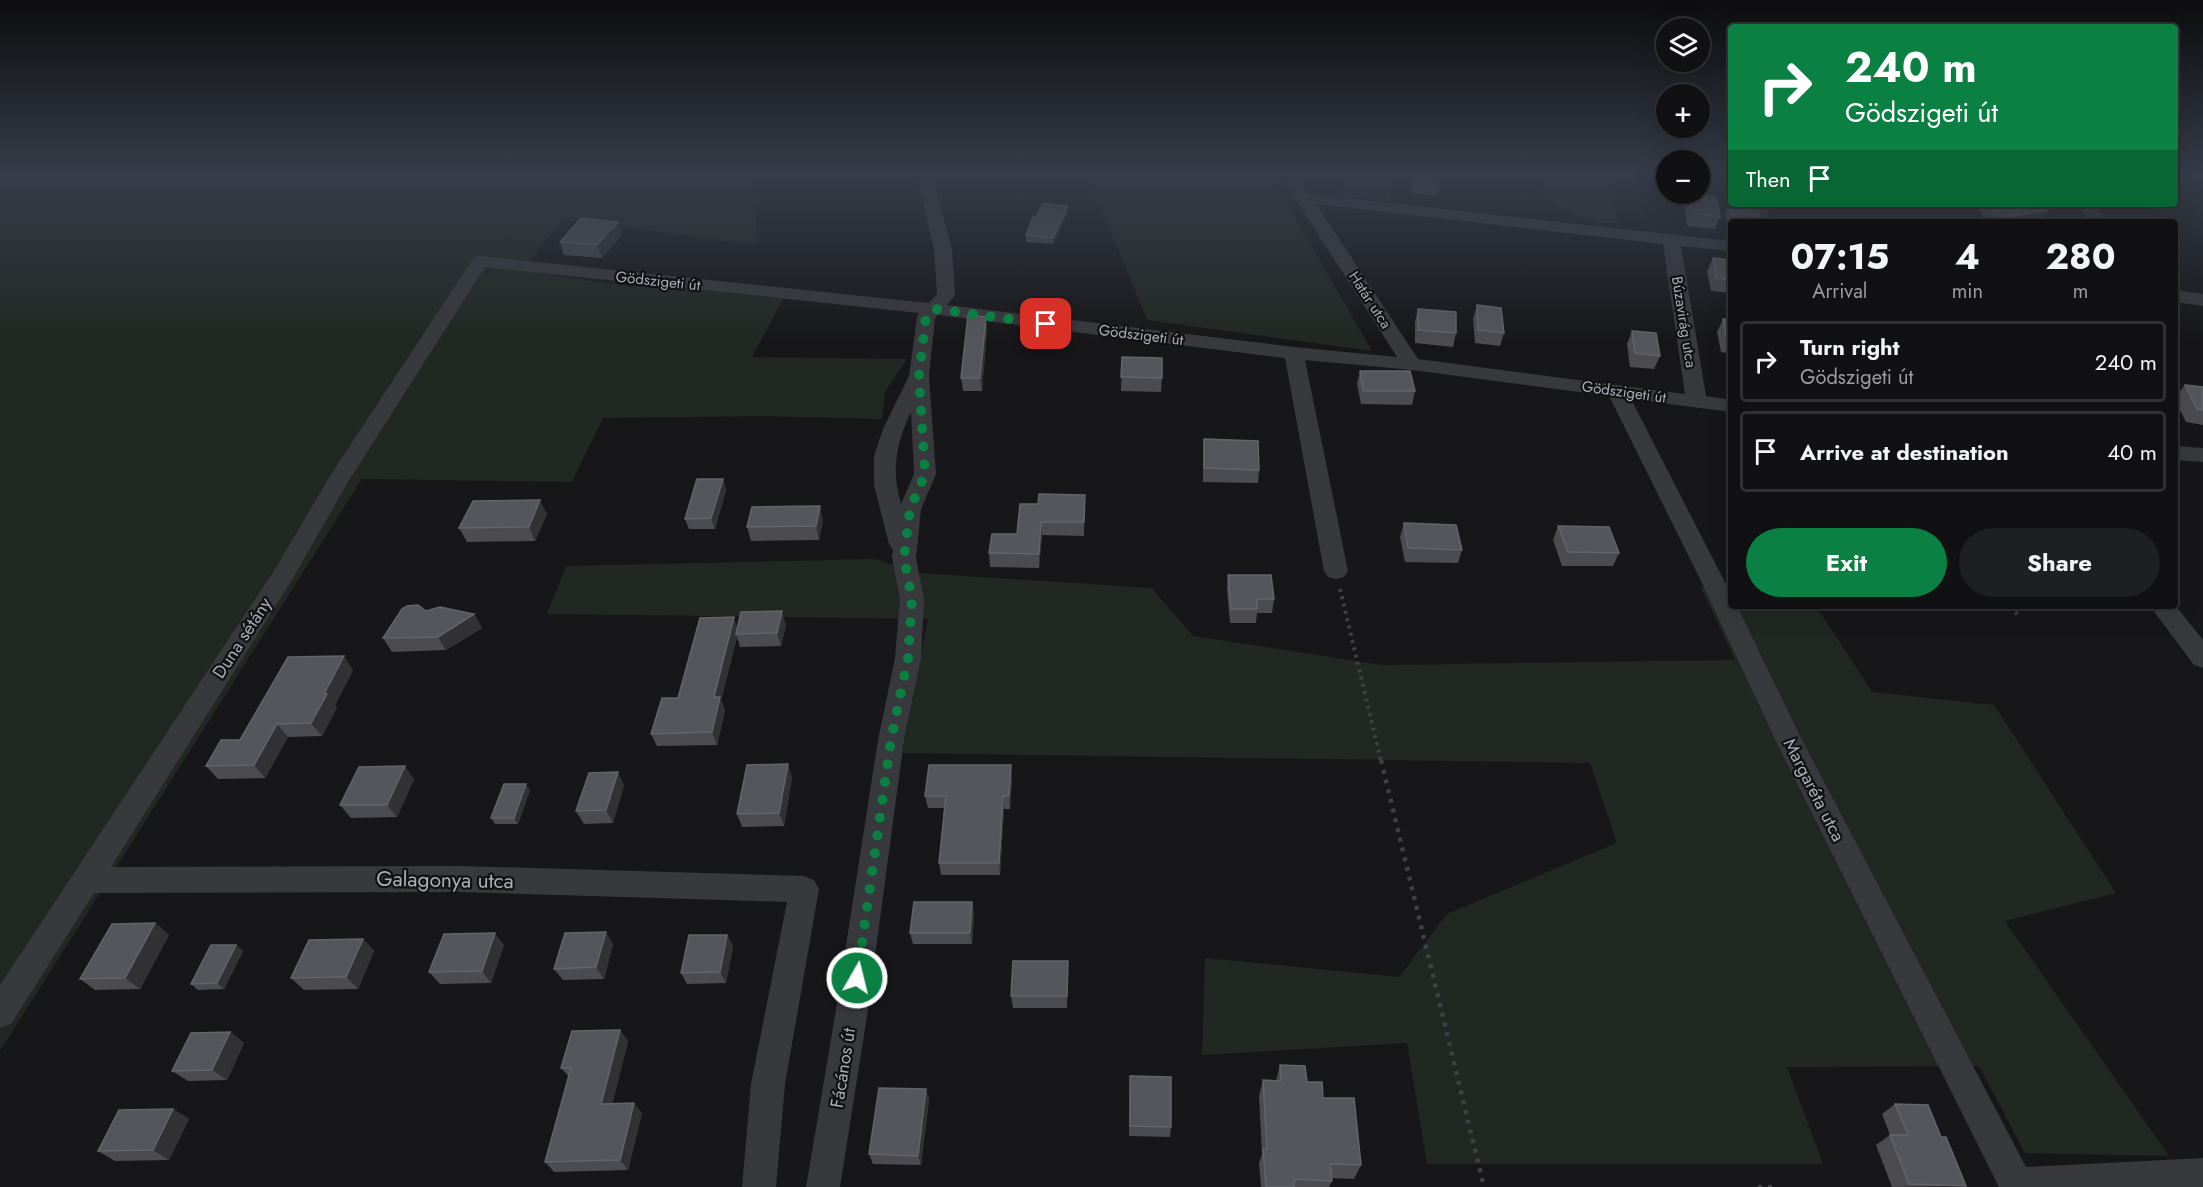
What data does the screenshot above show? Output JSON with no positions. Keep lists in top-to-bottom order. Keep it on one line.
{"streets":{"street":["Gödszigeti út","Határ utca","Búzavirág utca","Duna sétány","Margaréta utca","Galagonya utca","Fácános út"]},"crossings":[["Gödszigeti út","Határ utca"],["Gödszigeti út","Búzavirág utca"],["Gödszigeti út","Duna sétány"],["Gödszigeti út","Margaréta utca"],["Gödszigeti út","Fácános út"],["Duna sétány","Galagonya utca"]],"page":{"map_buttons":["+","−"],"turn":["240 m","Gödszigeti út"],"then":"Then","eta":["07:15","Arrival","4","min","280","m"],"list":[{"name":"Turn right","note":"Gödszigeti út","value":"240 m"},{"name":"Arrive at destination","value":"40 m"}],"buttons":["Exit","Share"]}}
